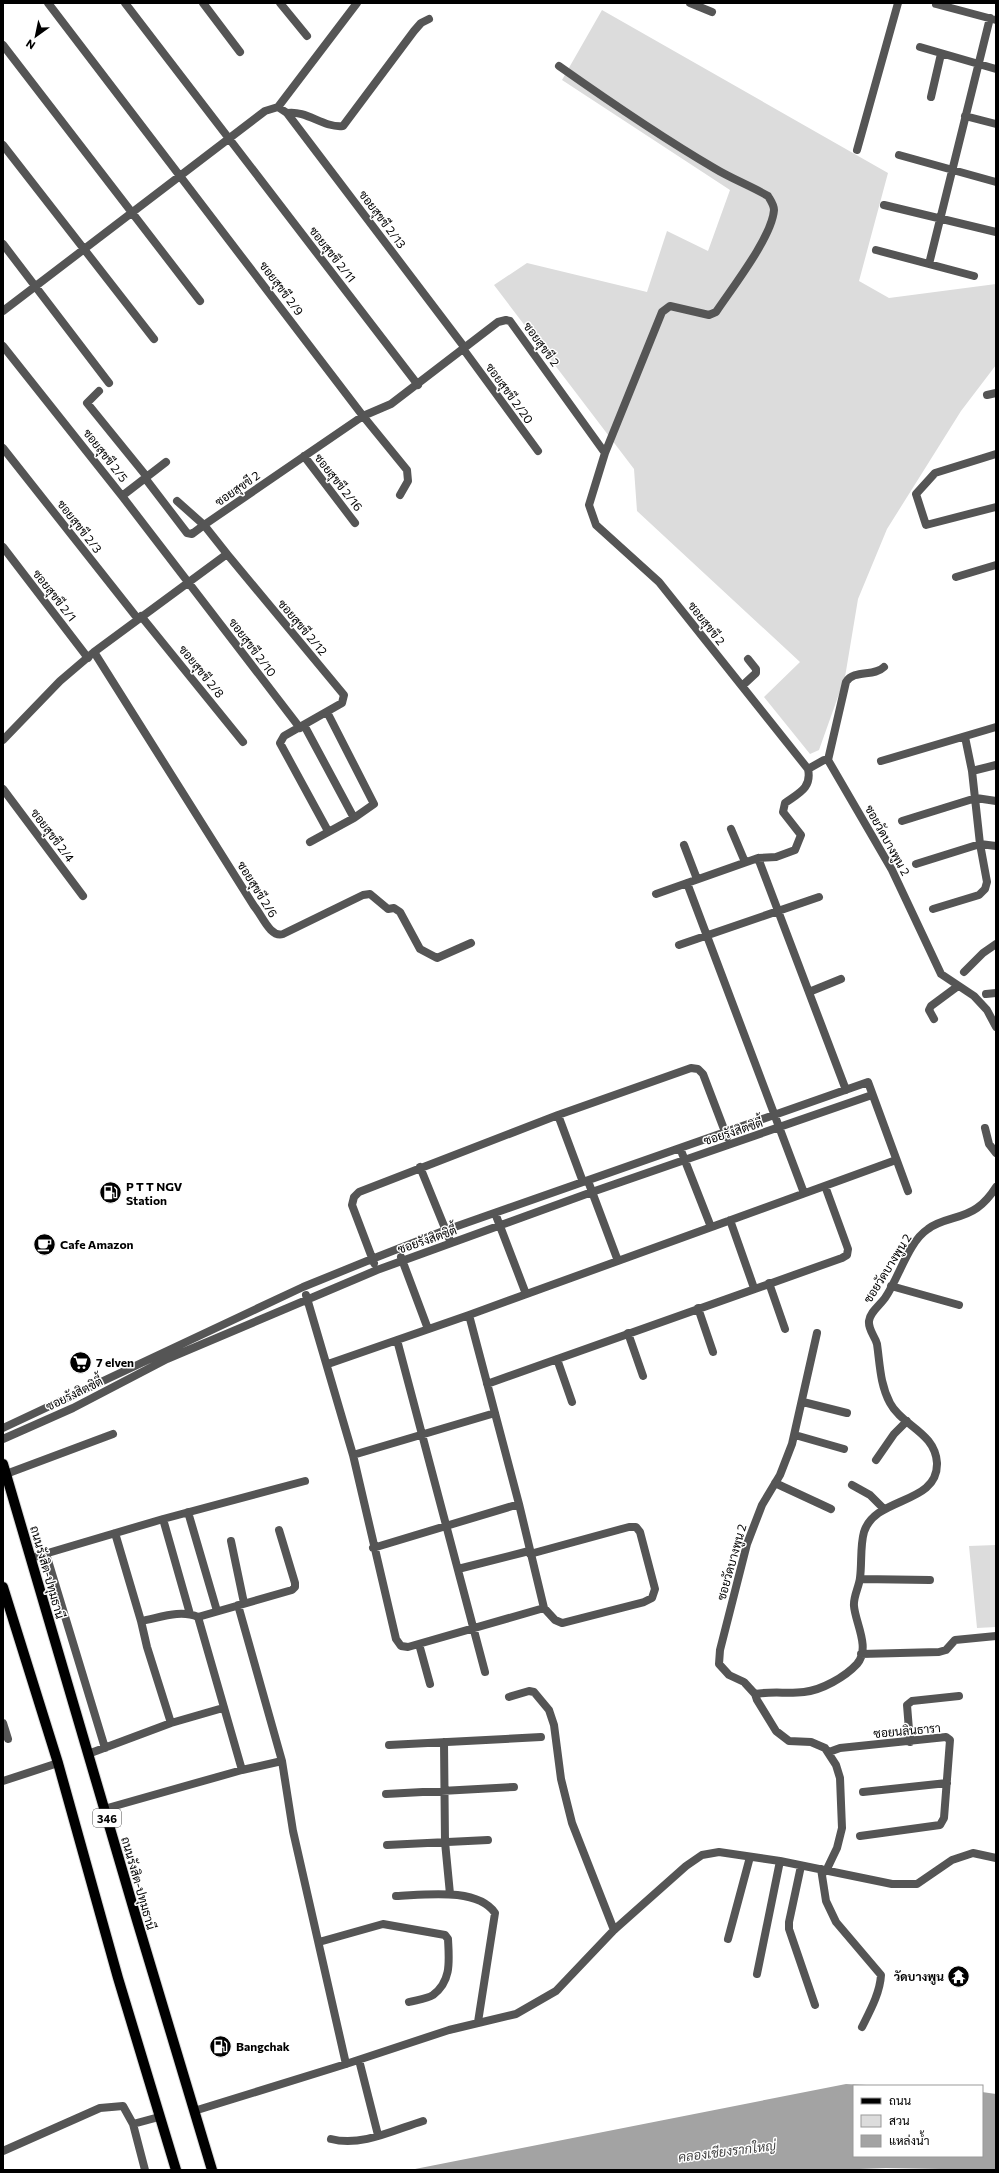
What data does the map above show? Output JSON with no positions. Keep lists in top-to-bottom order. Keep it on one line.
{"streets":{"main road":["ถนนรังสิต-ปทุมธานี","346"],"street":["ซอยสุขขี 2/13","ซอยสุขขี 2/11","ซอยสุขขี 2/9","ซอยสุขขี 2","ซอยสุขขี 2/20","ซอยสุขขี 2/5","ซอยสุขขี 2/16","ซอยสุขขี 2/3","ซอยสุขขี 2/1","ซอยสุขขี 2/12","ซอยสุขขี 2/10","ซอยสุขขี 2/8","ซอยสุขขี 2/4","ซอยวัดบางพูน 2","ซอยสุขขี 2/6","ซอยรังสิตซิตี้","ซอยนลินธารา"]},"crossings":[["ซอยสุขขี 2/13","ซอยสุขขี 2"],["ซอยสุขขี 2/13","ซอยสุขขี 2/20"],["ซอยสุขขี 2/11","ซอยสุขขี 2"],["ซอยสุขขี 2/9","ซอยสุขขี 2"],["ซอยสุขขี 2","ซอยสุขขี 2/20"],["ซอยสุขขี 2","ซอยสุขขี 2/16"],["ซอยสุขขี 2/5","ซอยสุขขี 2/10"],["ซอยสุขขี 2/3","ซอยสุขขี 2/8"],["ซอยสุขขี 2/1","ซอยสุขขี 2/6"],["ซอยวัดบางพูน 2","ซอยนลินธารา"]],"water":["คลองเชียงรากใหญ่"],"places":{"fuel station":["P T T NGV Station","Bangchak"],"cafe":["Cafe Amazon"],"supermarket":["7 elven"],"temple":["วัดบางพูน"]},"legend":["ถนน","สวน","แหล่งน้ำ"],"north":"bottom left"}
